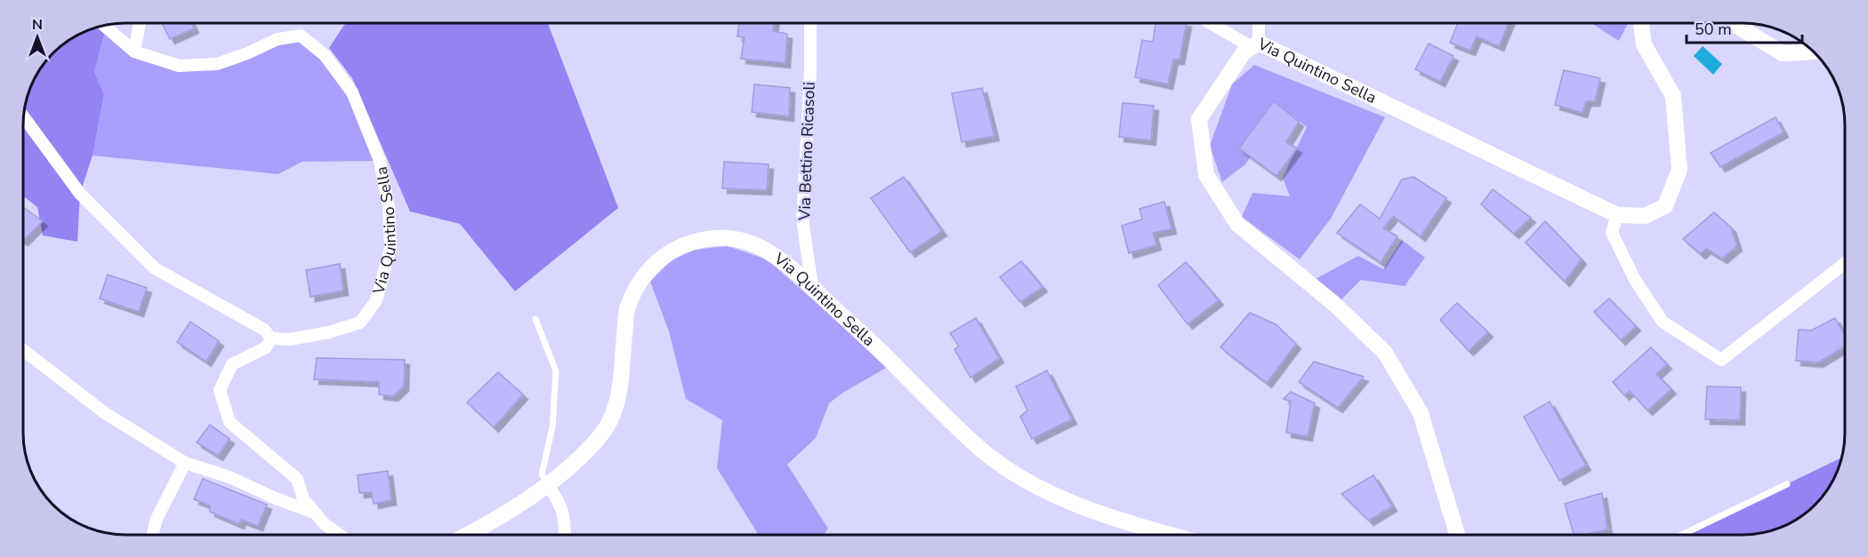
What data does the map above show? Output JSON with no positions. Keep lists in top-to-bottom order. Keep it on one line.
{"streets":{"street":["Via Quintino Sella","Via Bettino Ricasoli"]},"crossings":[["Via Quintino Sella","Via Bettino Ricasoli"]],"scale_bar":"50 m","north":"top"}
